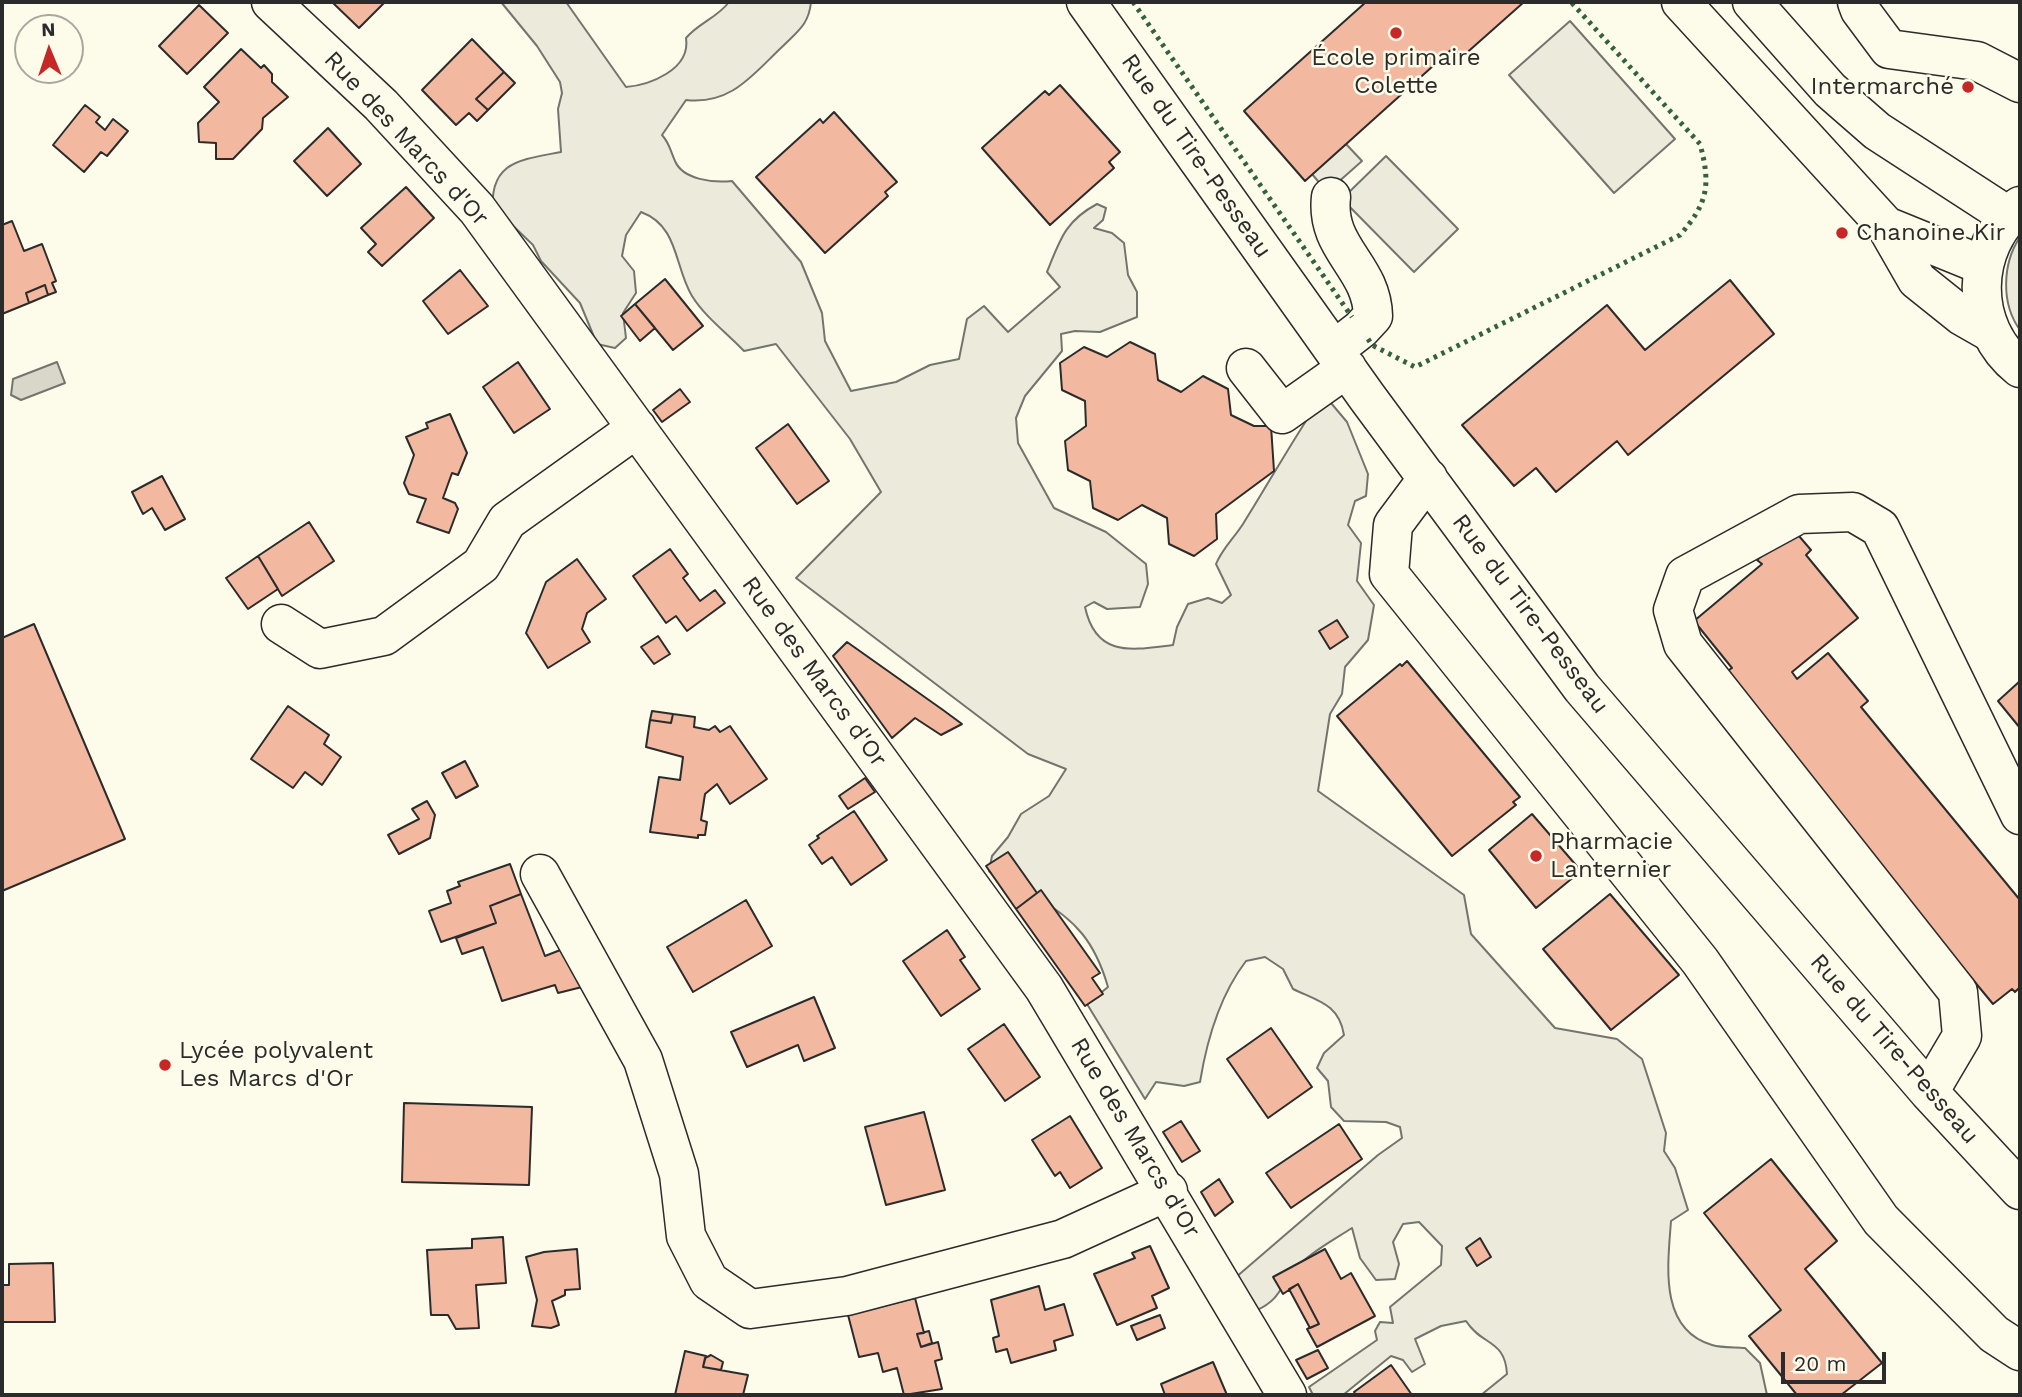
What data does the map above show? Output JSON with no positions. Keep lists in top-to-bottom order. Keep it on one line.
{"streets":{"street":["Rue des Marcs d'Or","Rue du Tire-Pesseau"]},"places":["École primaire Colette","Intermarché","Chanoine Kir","Pharmacie Lanternier","Lycée polyvalent Les Marcs d'Or"],"scale_bar":"20 m","north":"top"}
